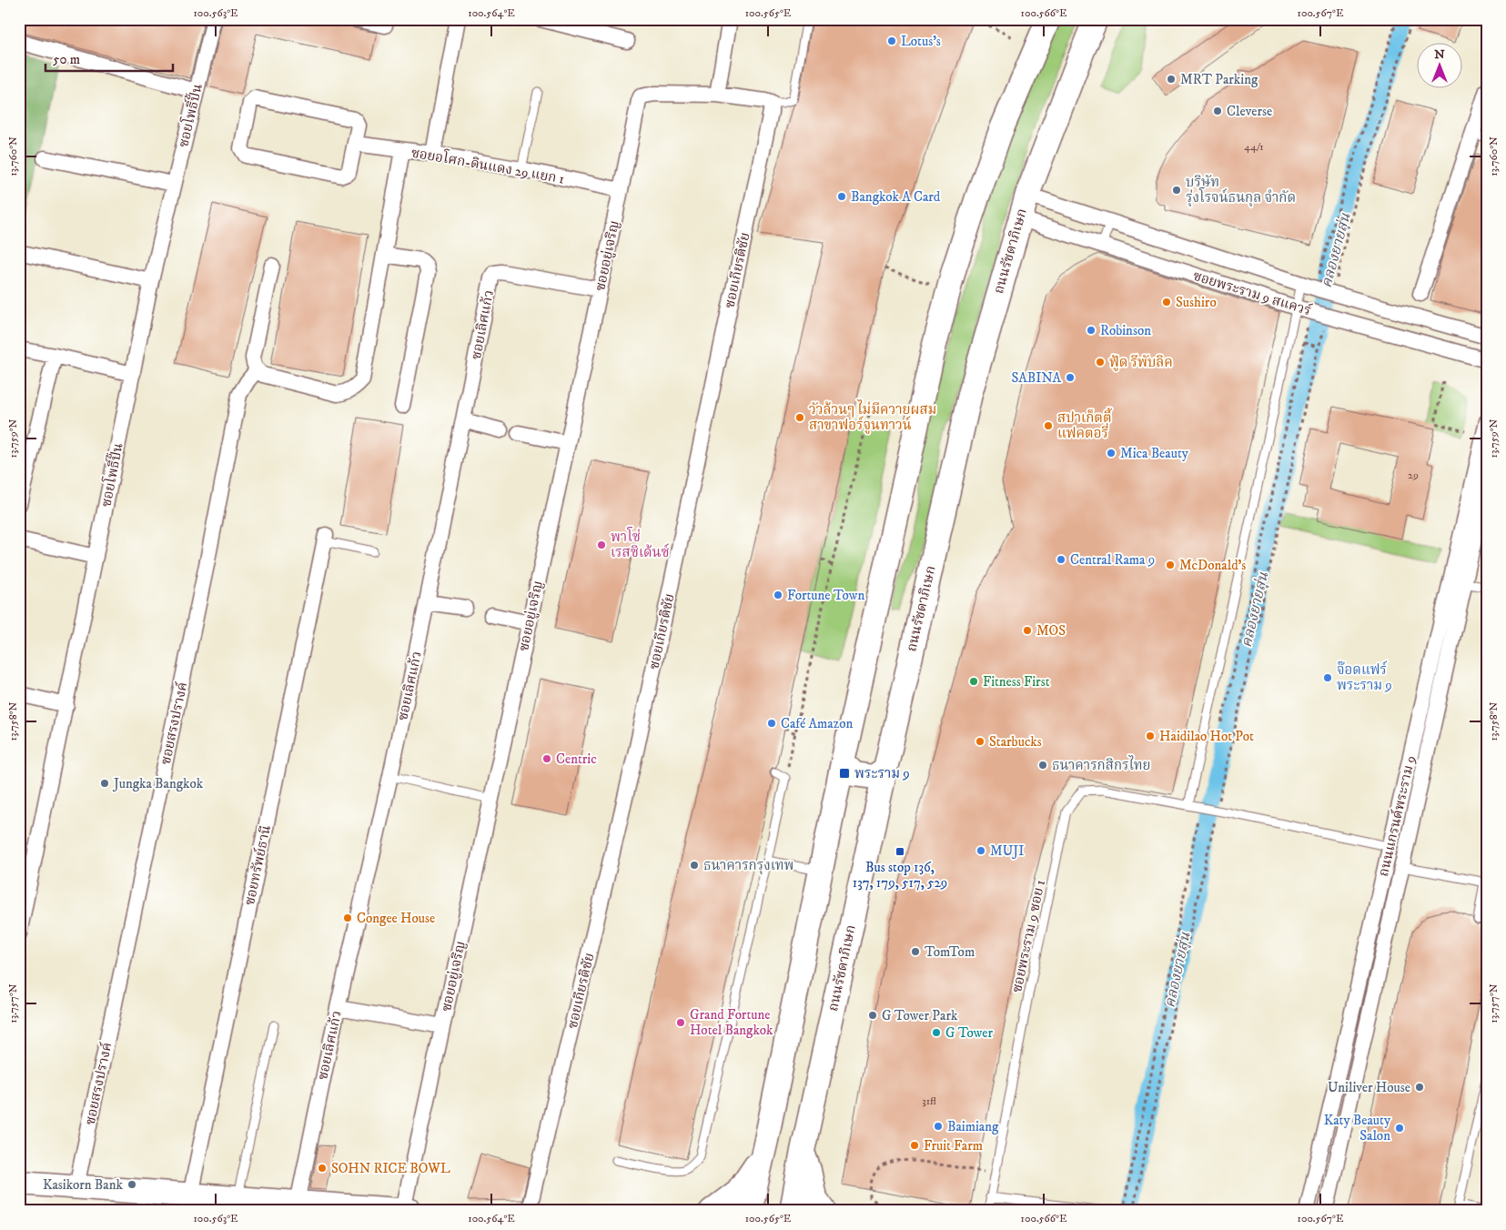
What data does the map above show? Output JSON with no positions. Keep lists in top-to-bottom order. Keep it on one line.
{"streets":{"main road":["ถนนรัชดาภิเษก"],"street":["ซอยโพธิ์ปั้น","ซอยอโศก-ดินแดง 29 แยก 1","ซอยอยู่เจริญ","ซอยเกียรติชัย","ซอยพระราม 9 สแควร์","ซอยเลิศแก้ว","ซอยสรงปรางค์","ถนนแกรนด์พระราม 9","ซอยทรัพย์ธานี"],"lane":["ซอยพระราม 9 ซอย 1"]},"crossings":[["ซอยอโศก-ดินแดง 29 แยก 1","ซอยอยู่เจริญ"],["ถนนรัชดาภิเษก","ซอยพระราม 9 สแควร์"],["ซอยอยู่เจริญ","ซอยเลิศแก้ว"],["ถนนแกรนด์พระราม 9","ซอยพระราม 9 ซอย 1"]],"water":["คลองยายสุ่น"],"places":{"other":["Lotus's","MRT Parking","Cleverse","บริษัท รุ่งโรจน์ธนกุล จำกัด","Bangkok A Card","Sushiro","Robinson","ฟู้ด รีพับลิค","SABINA","วัวล้วนๆ ไม่มีควายผสม สาขาฟอร์จูนทาวน์","สปาเก็ตตี้ แฟคตอรี่","Mica Beauty","พาโซ่ เรสซิเด้นซ์","Central Rama 9","McDonald's","Fortune Town","MOS","จ๊อดแฟร์ พระราม 9","Fitness First","Café Amazon","Haidilao Hot Pot","Starbucks","Centric","ธนาคารกสิกรไทย","Jungka Bangkok","MUJI","ธนาคารกรุงเทพ","Congee House","TomTom","G Tower Park","Grand Fortune Hotel Bangkok","G Tower","Uniliver House","Baimiang","Katy Beauty Salon","Fruit Farm","SOHN RICE BOWL","Kasikorn Bank"],"transit":["พระราม 9","Bus stop 136, 137, 179, 517, 529"]},"house_numbers":["44/1","29","31fl"],"scale_bar":"50 m","north":"top","coordinates":["100.563°E","100.564°E","100.565°E","100.566°E","100.567°E","13.760°N","13.759°N","13.758°N","13.757°N"]}
